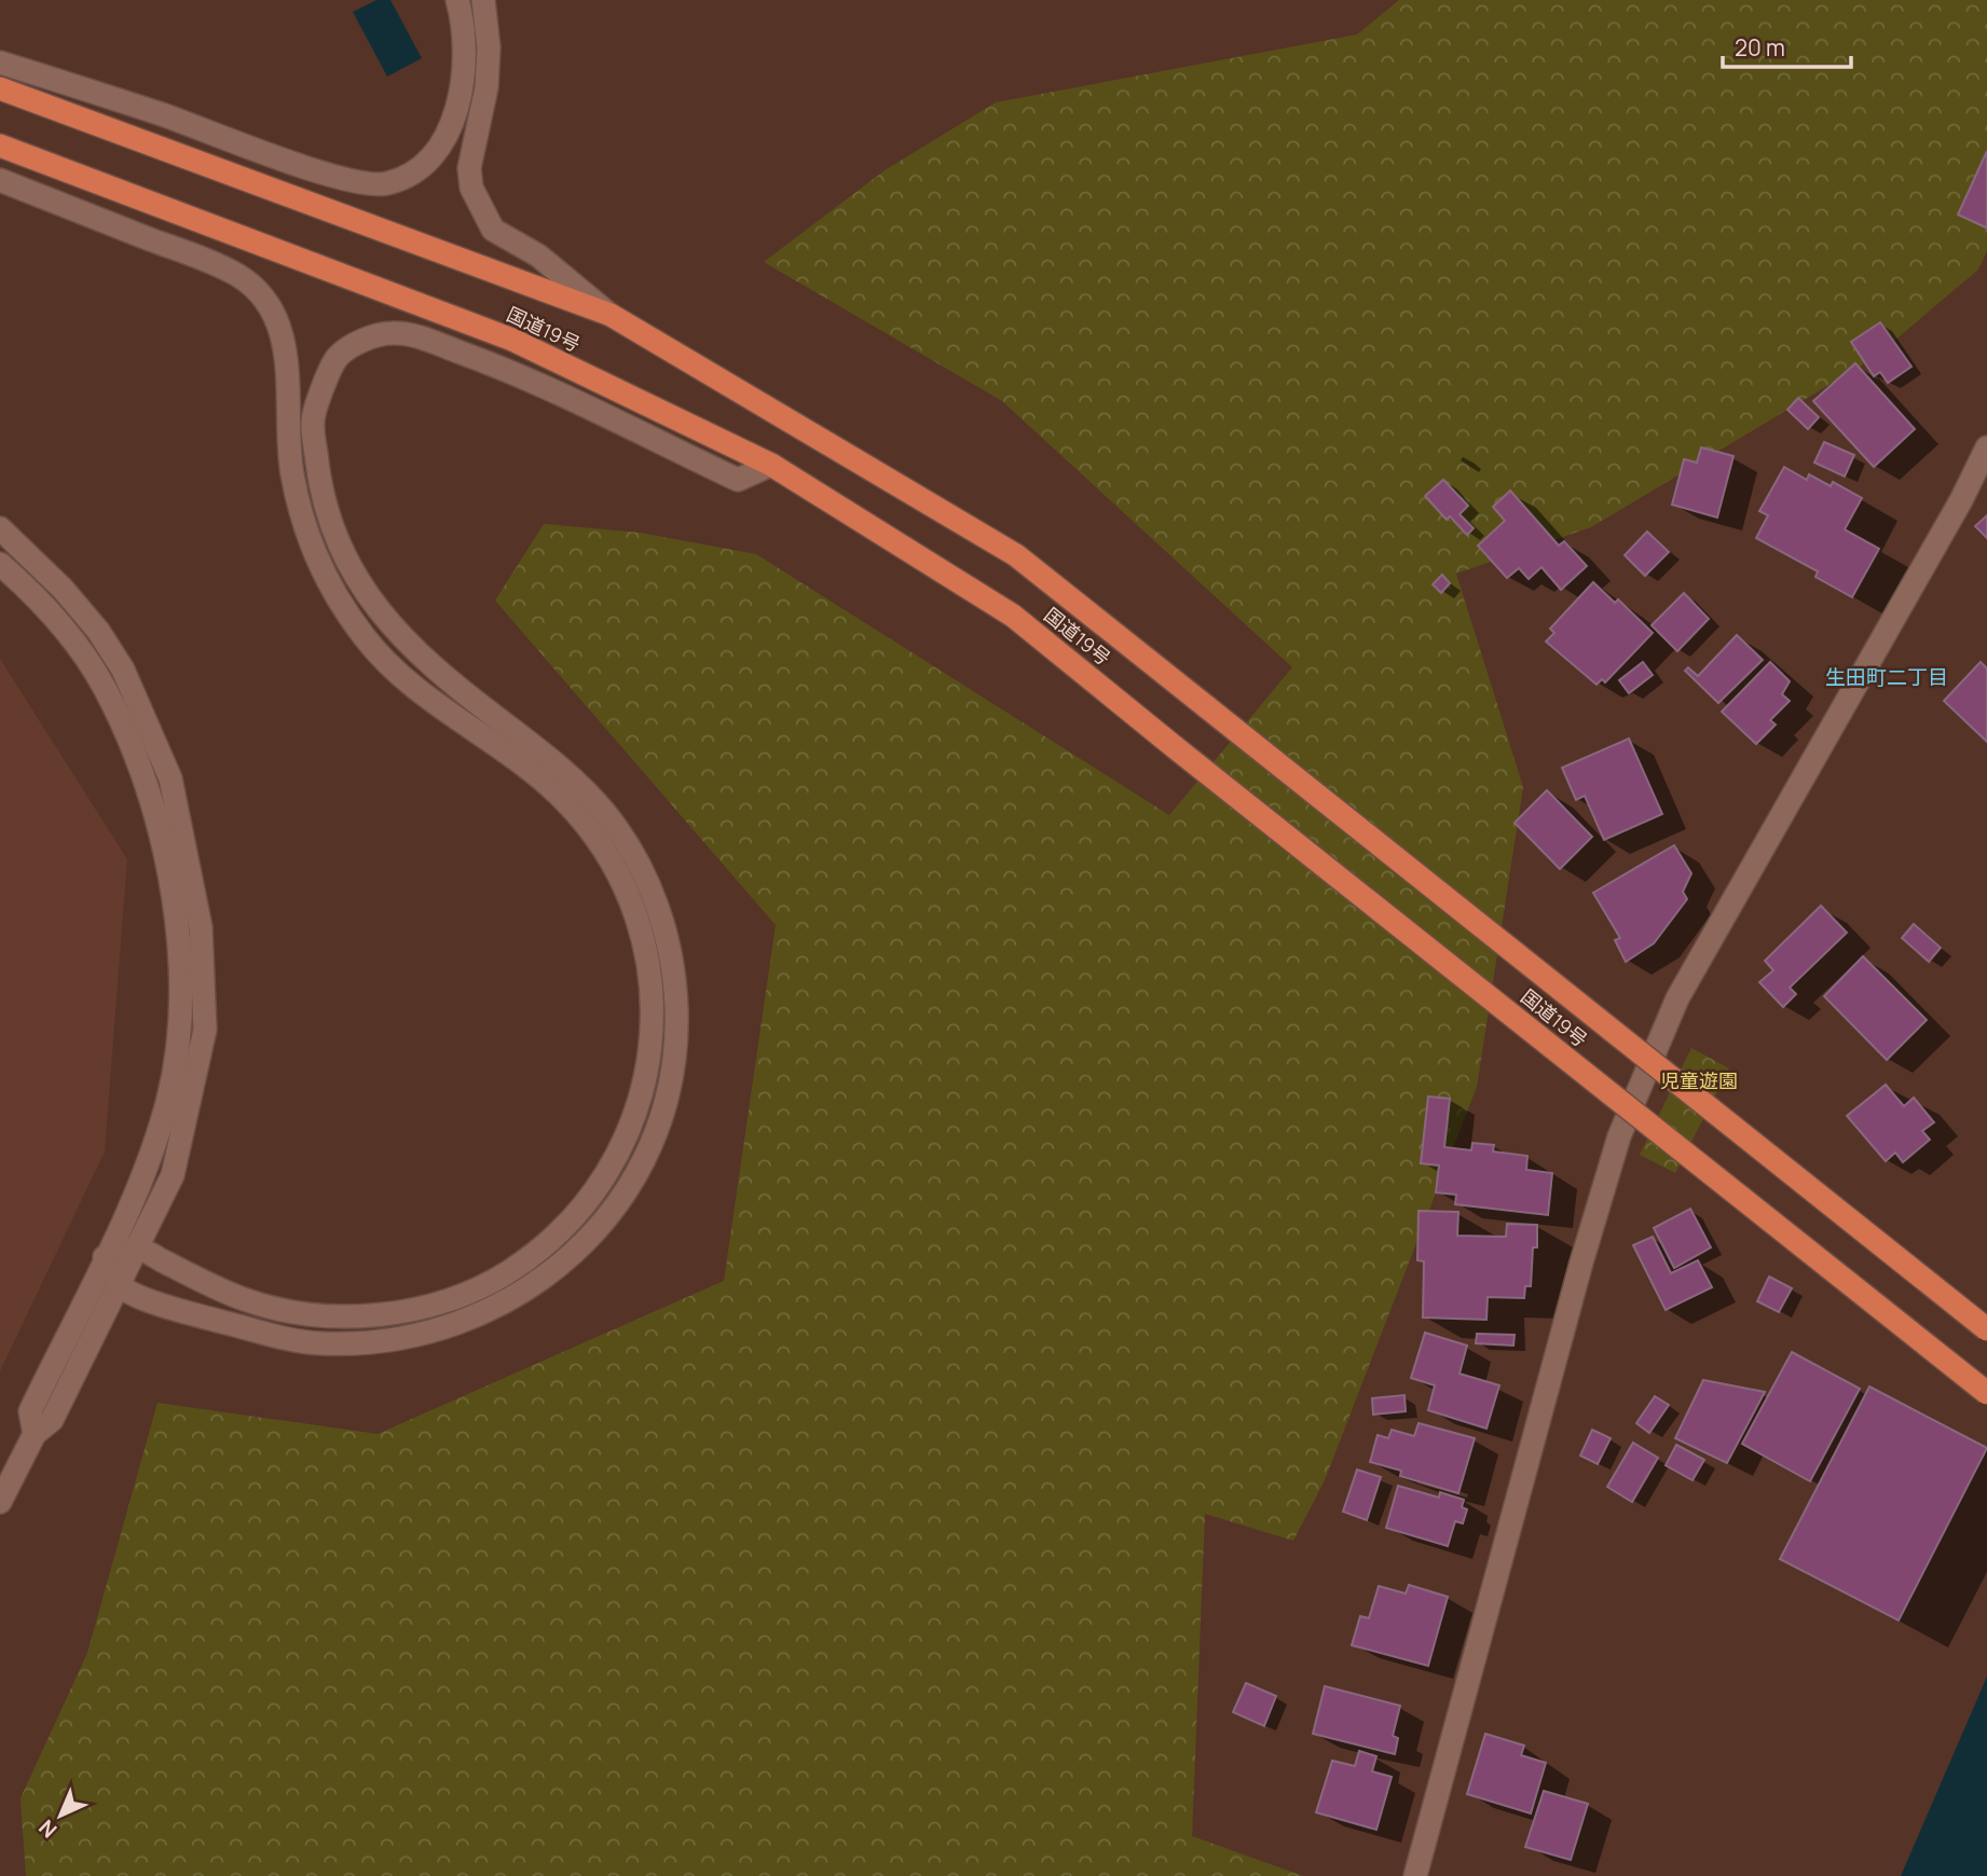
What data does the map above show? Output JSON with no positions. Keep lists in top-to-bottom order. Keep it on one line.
{"streets":{"highway":["国道19号"]},"districts":["生田町二丁目"],"parks":["児童遊園"],"scale_bar":"20 m","north":"bottom left"}
